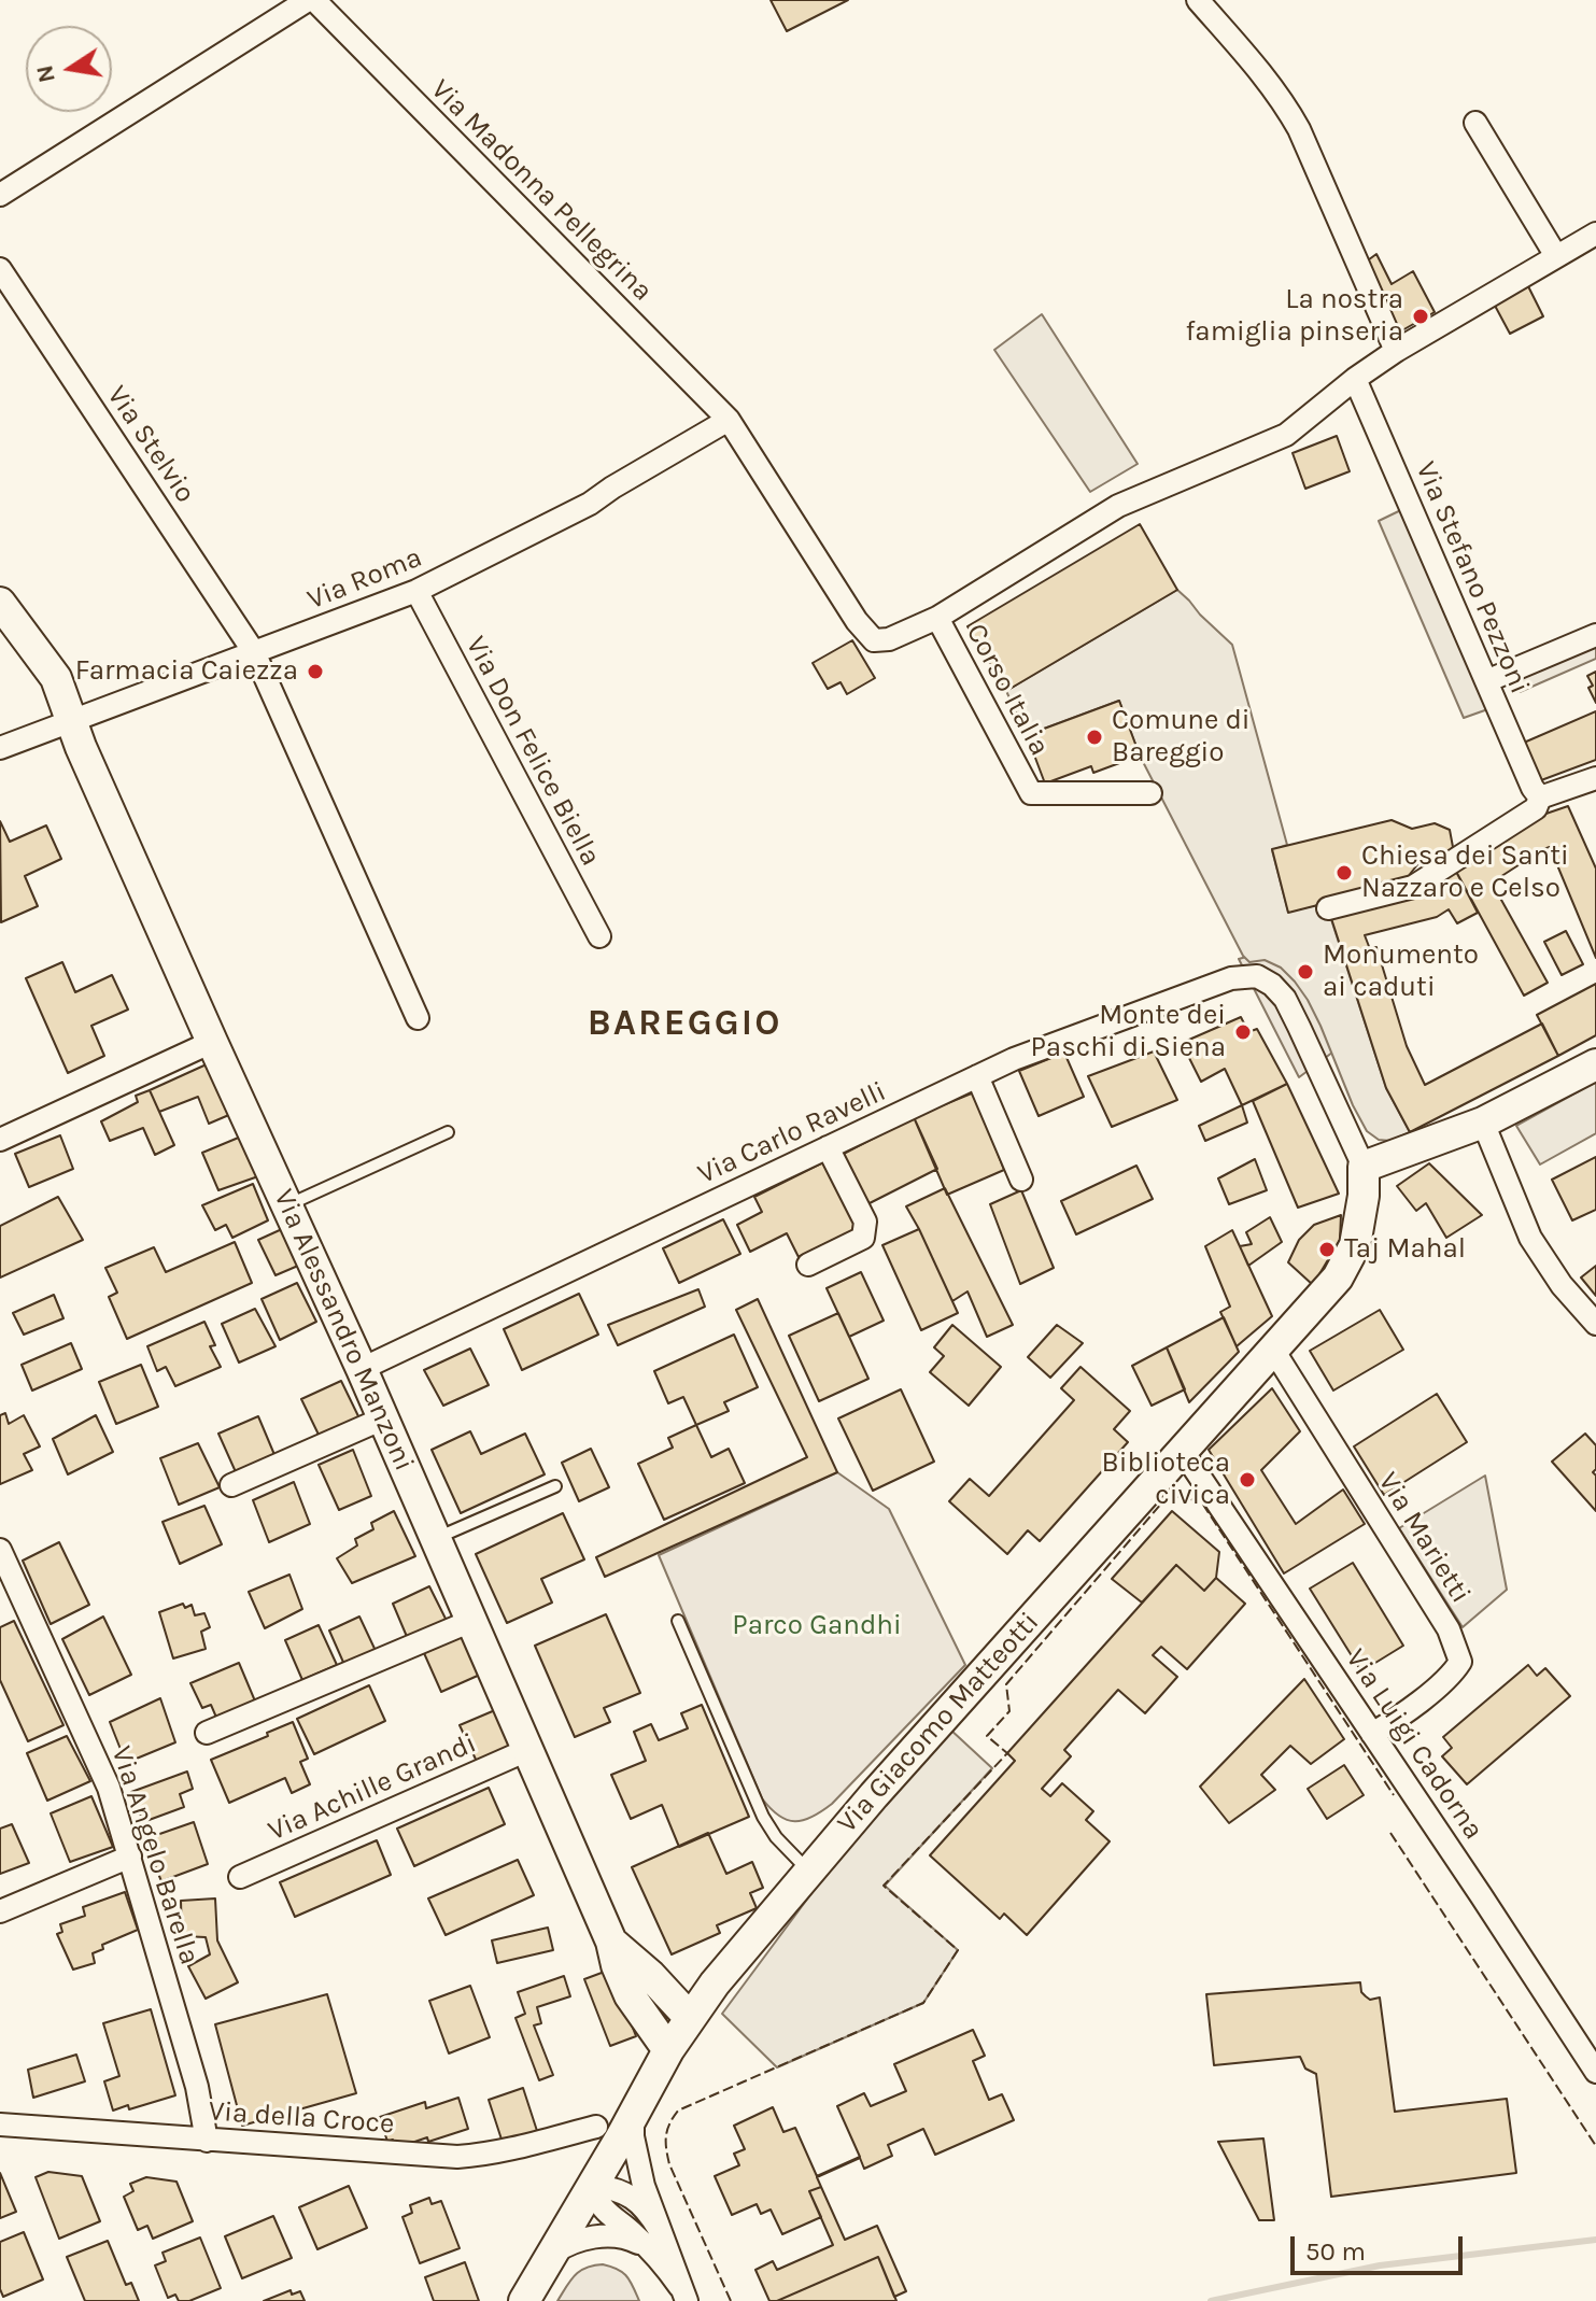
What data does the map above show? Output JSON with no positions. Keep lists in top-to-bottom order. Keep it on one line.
{"streets":{"street":["Via Madonna Pellegrina","Via Stelvio","Via Stefano Pezzoni","Via Roma","Corso Italia","Via Don Felice Biella","Via Carlo Ravelli","Via Alessandro Manzoni","Via Marietti","Via Giacomo Matteotti","Via Luigi Cadorna","Via Achille Grandi","Via Angelo Barella","Via della Croce"]},"crossings":[["Via Madonna Pellegrina","Via Roma"],["Via Madonna Pellegrina","Corso Italia"],["Via Stelvio","Via Roma"],["Via Roma","Corso Italia"],["Via Roma","Via Don Felice Biella"],["Via Roma","Via Alessandro Manzoni"],["Via Carlo Ravelli","Via Alessandro Manzoni"],["Via Alessandro Manzoni","Via Giacomo Matteotti"],["Via Alessandro Manzoni","Via Achille Grandi"],["Via Marietti","Via Giacomo Matteotti"],["Via Marietti","Via Luigi Cadorna"],["Via Giacomo Matteotti","Via Luigi Cadorna"],["Via Angelo Barella","Via della Croce"]],"districts":["BAREGGIO"],"parks":["Parco Gandhi"],"places":["La nostra famiglia pinseria","Farmacia Caiezza","Comune di Bareggio","Chiesa dei Santi Nazzaro e Celso","Monumento ai caduti","Monte dei Paschi di Siena","Taj Mahal","Biblioteca civica"],"scale_bar":"50 m","north":"left"}
